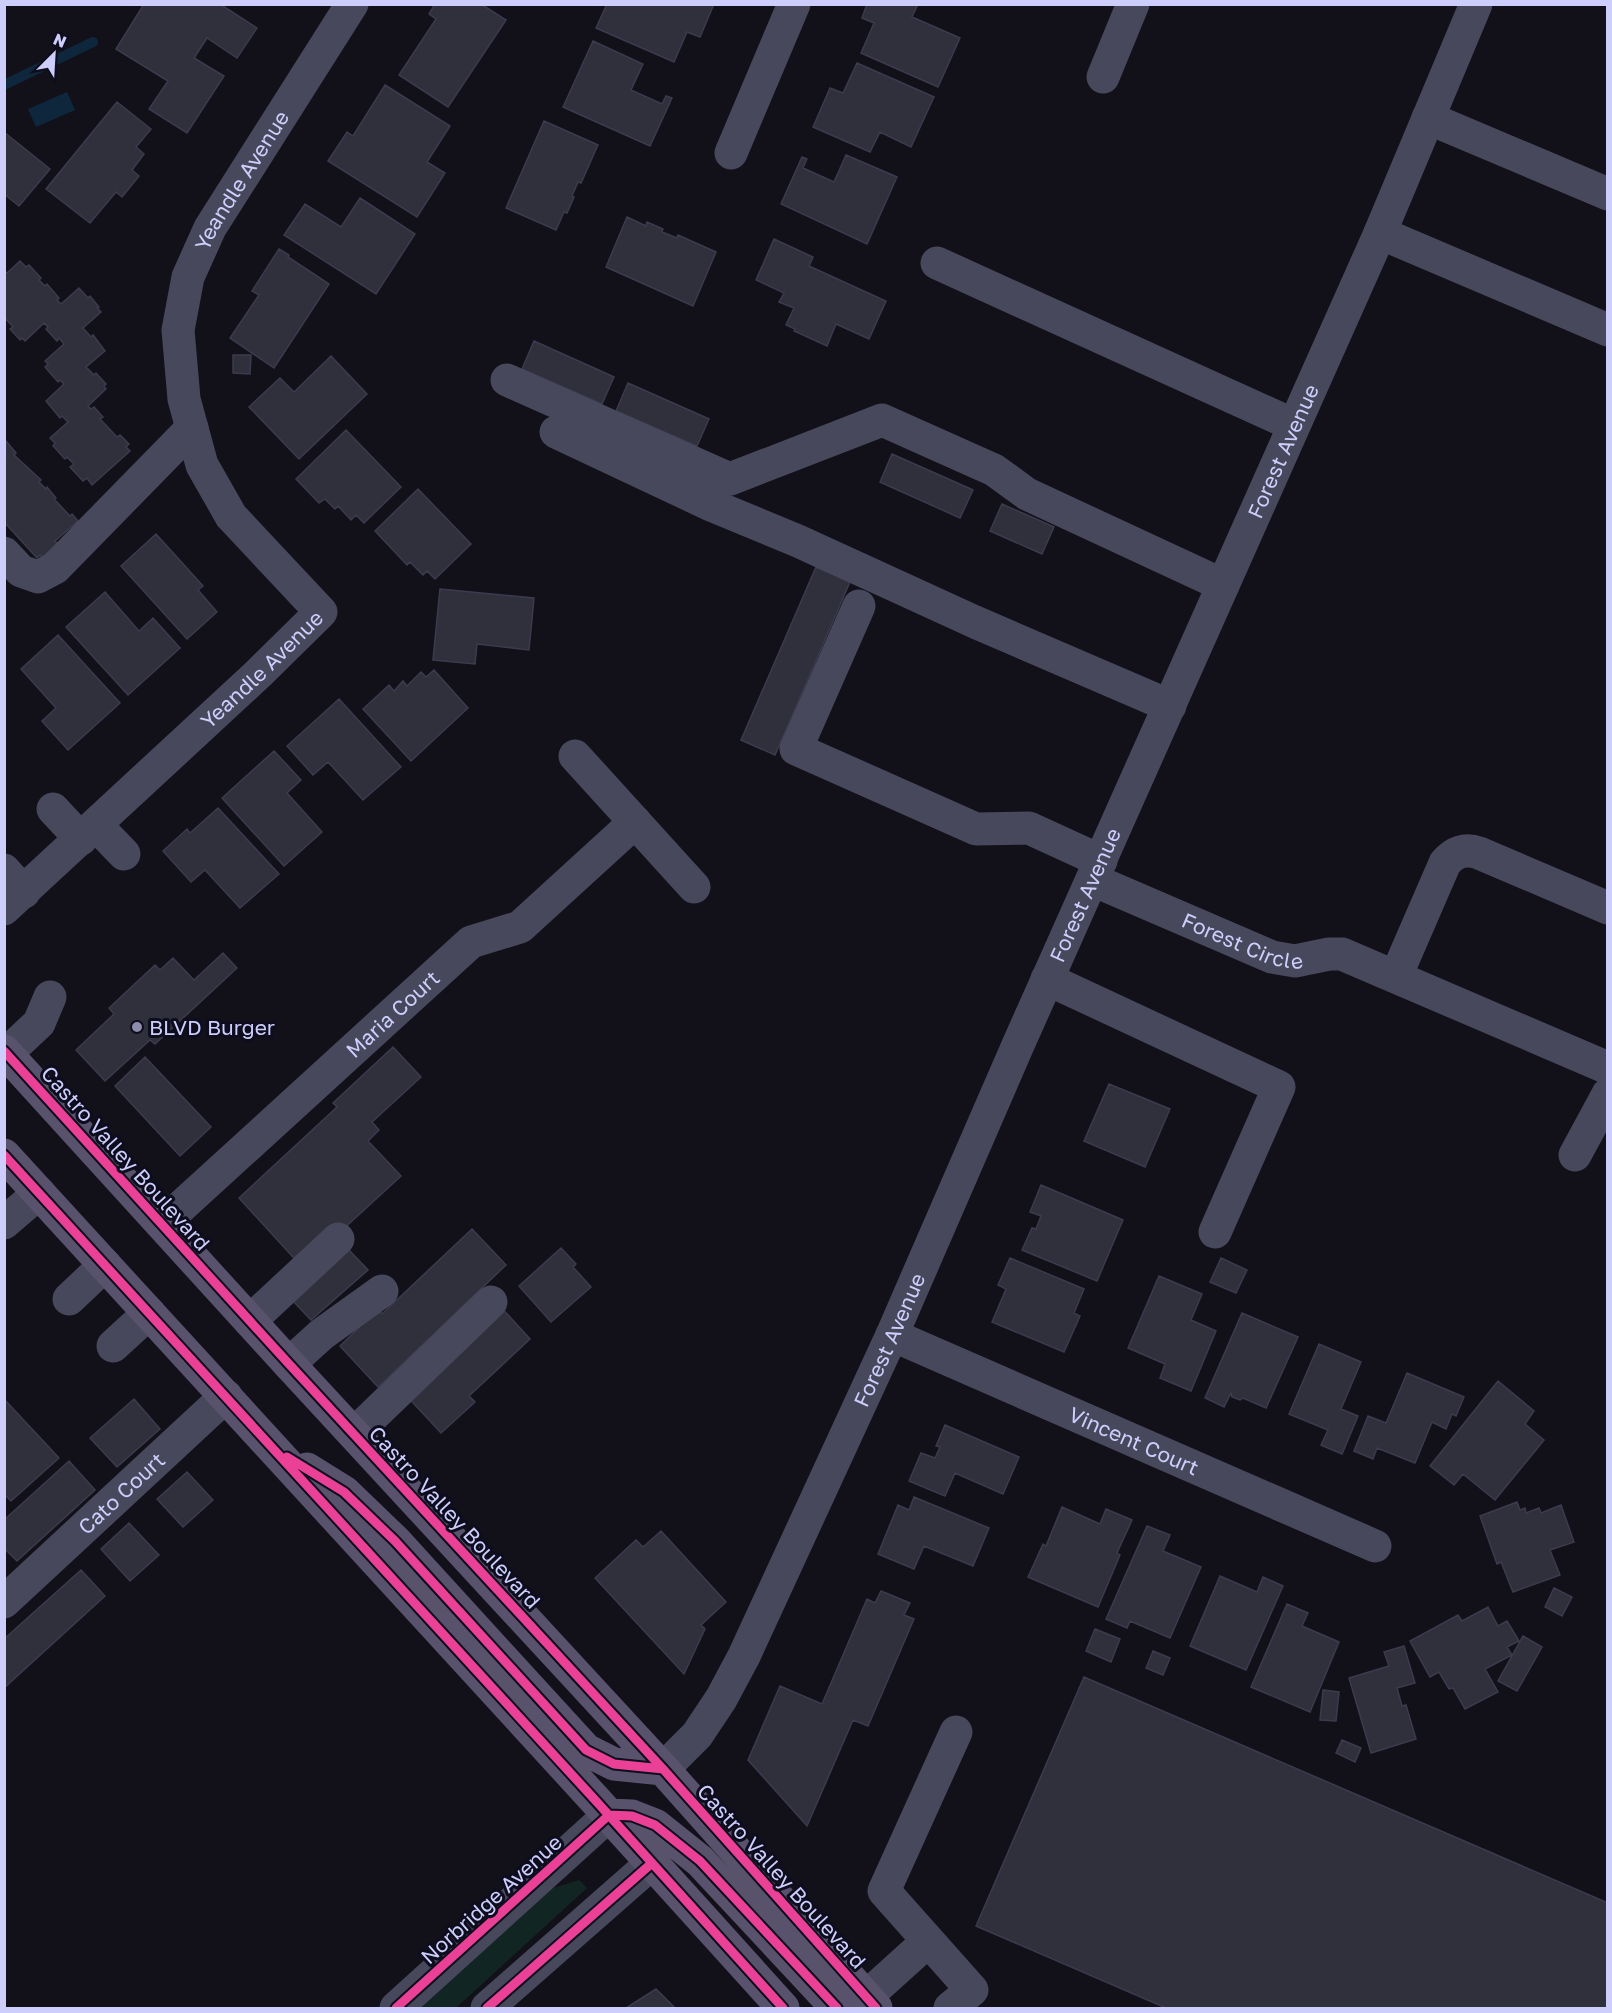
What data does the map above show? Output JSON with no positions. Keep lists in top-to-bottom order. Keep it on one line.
{"streets":{"main road":["Castro Valley Boulevard"],"street":["Yeandle Avenue","Forest Avenue","Forest Circle","Maria Court","Vincent Court","Cato Court","Norbridge Avenue"]},"crossings":[["Forest Avenue","Forest Circle"],["Forest Avenue","Castro Valley Boulevard"],["Forest Avenue","Vincent Court"],["Maria Court","Castro Valley Boulevard"]],"places":["BLVD Burger"],"north":"top right"}
